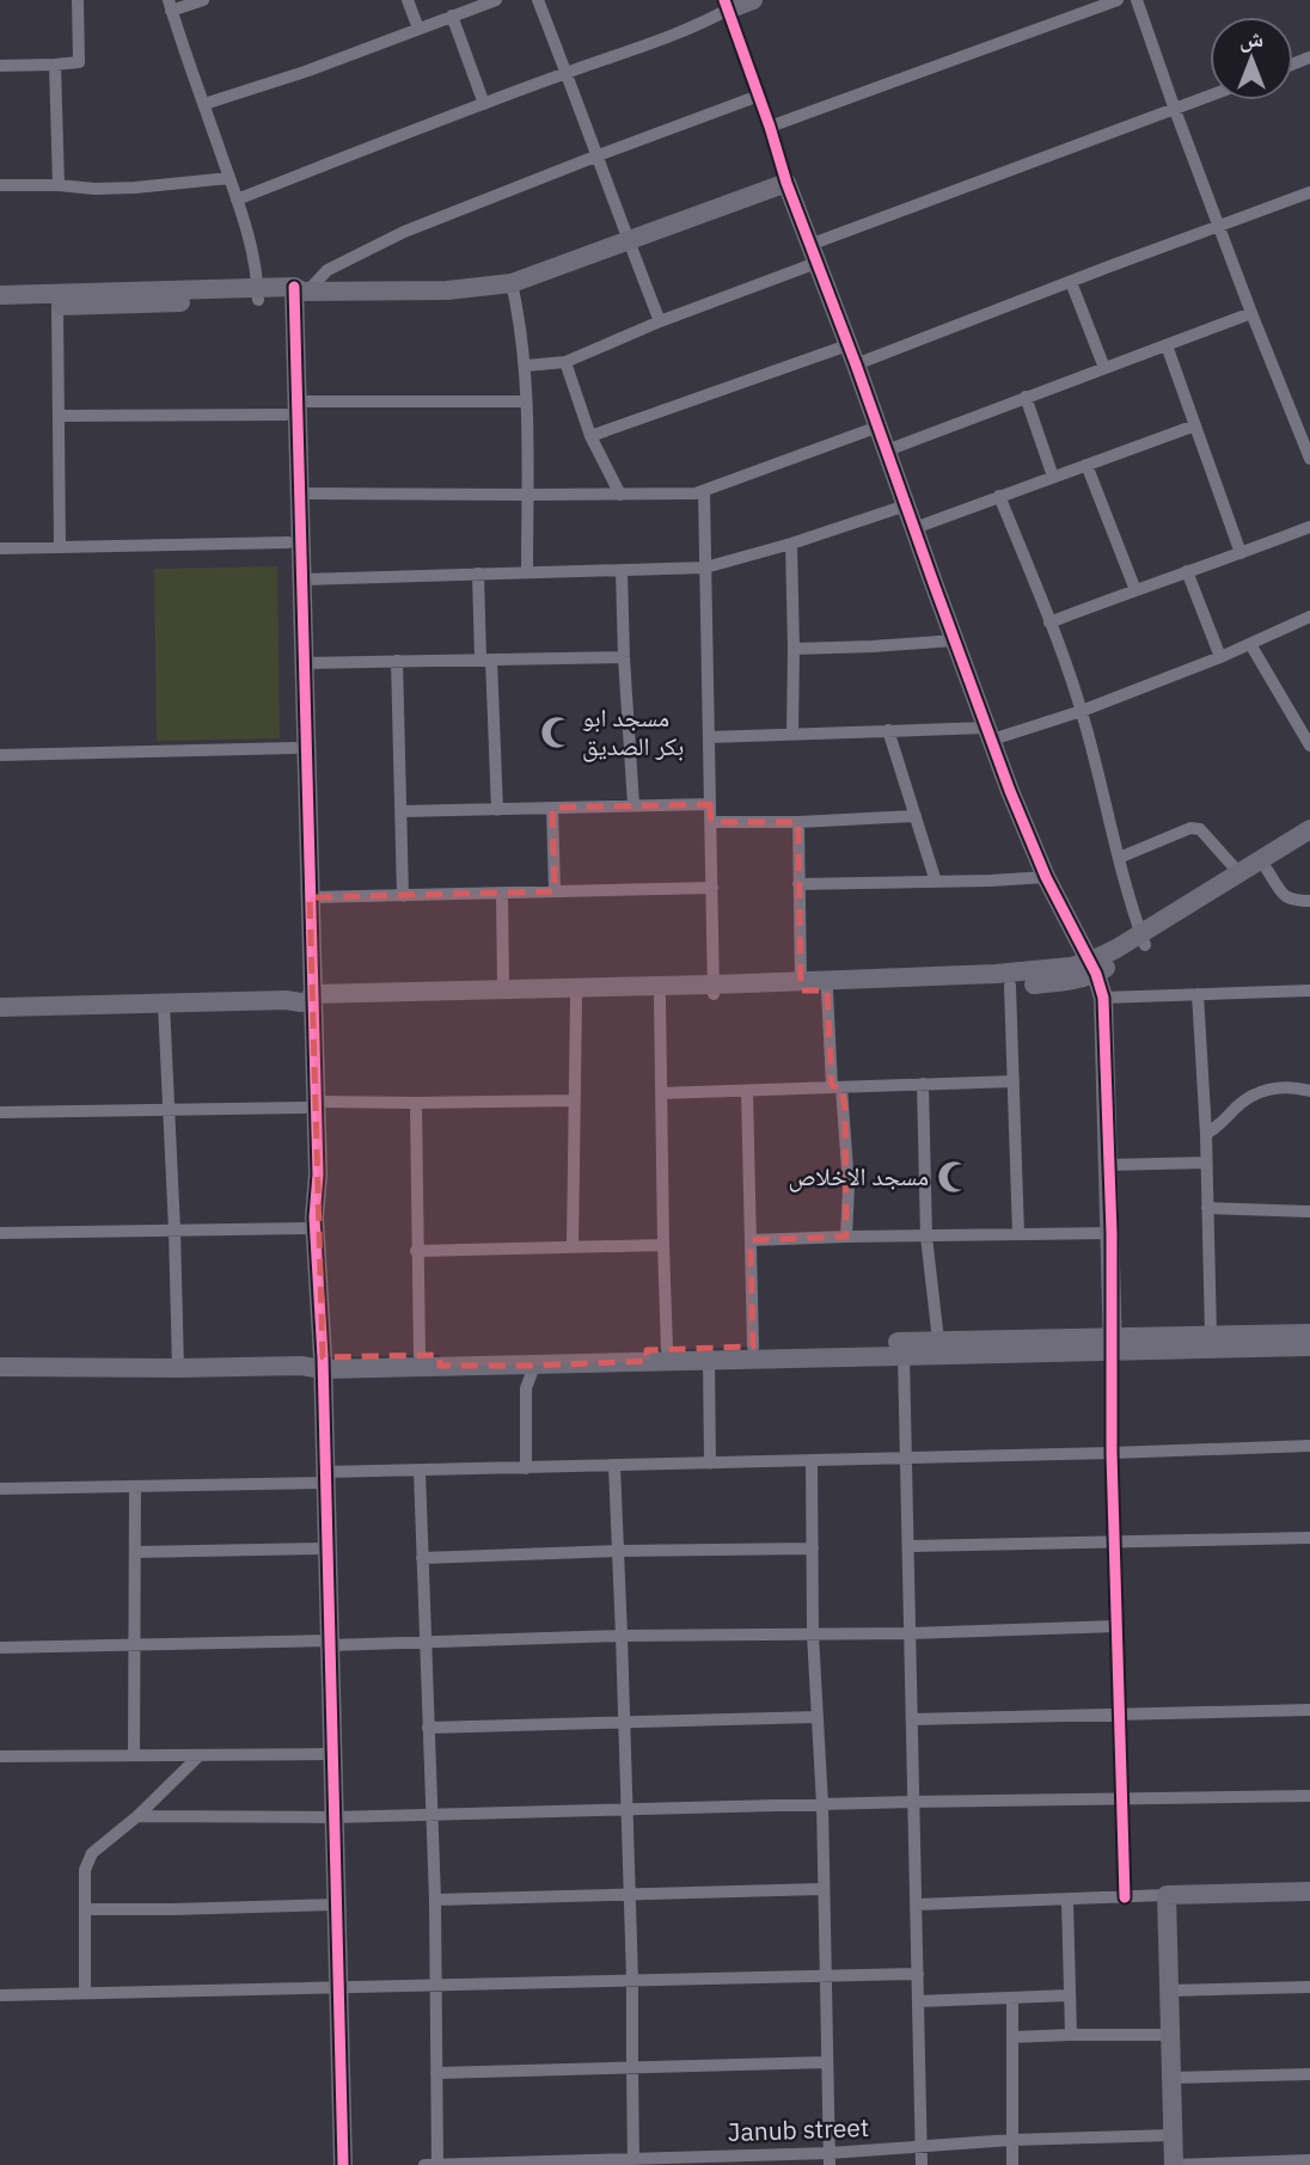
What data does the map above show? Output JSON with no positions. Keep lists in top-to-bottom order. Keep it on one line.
{"streets":{"street":["Janub street"]},"places":{"mosque":["مسجد ابو بكر الصديق","مسجد الاخلاص"]},"north":"top"}
